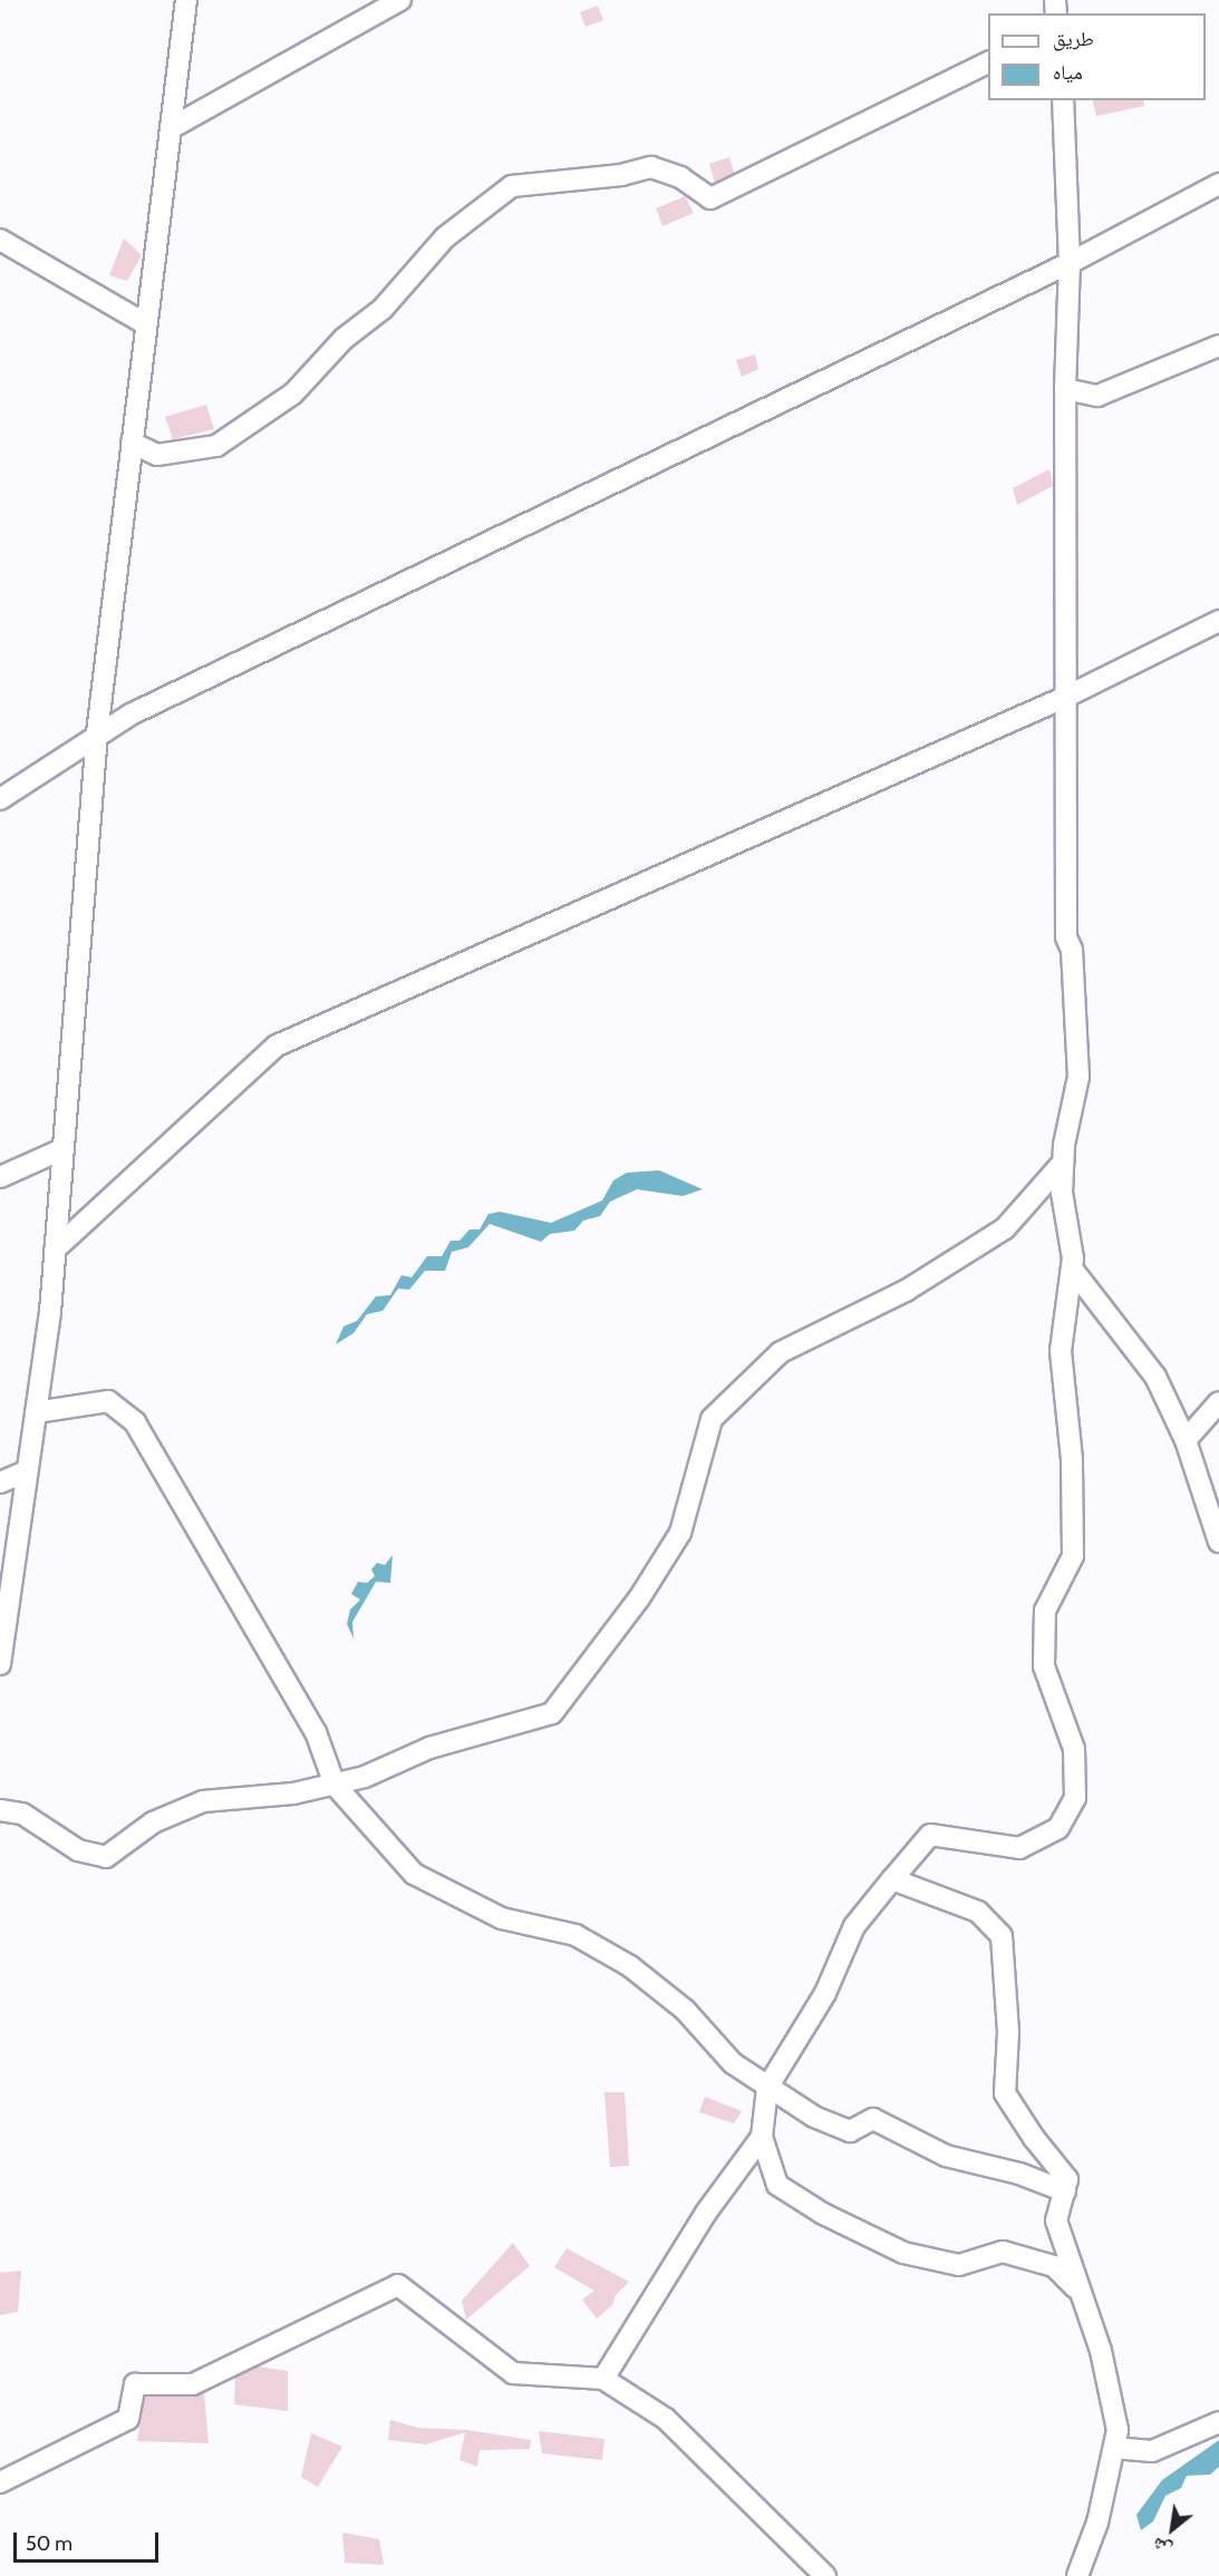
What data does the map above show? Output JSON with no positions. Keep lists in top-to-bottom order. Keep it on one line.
{"legend":["طريق","مياه"],"scale_bar":"50 m","north":"bottom left"}
